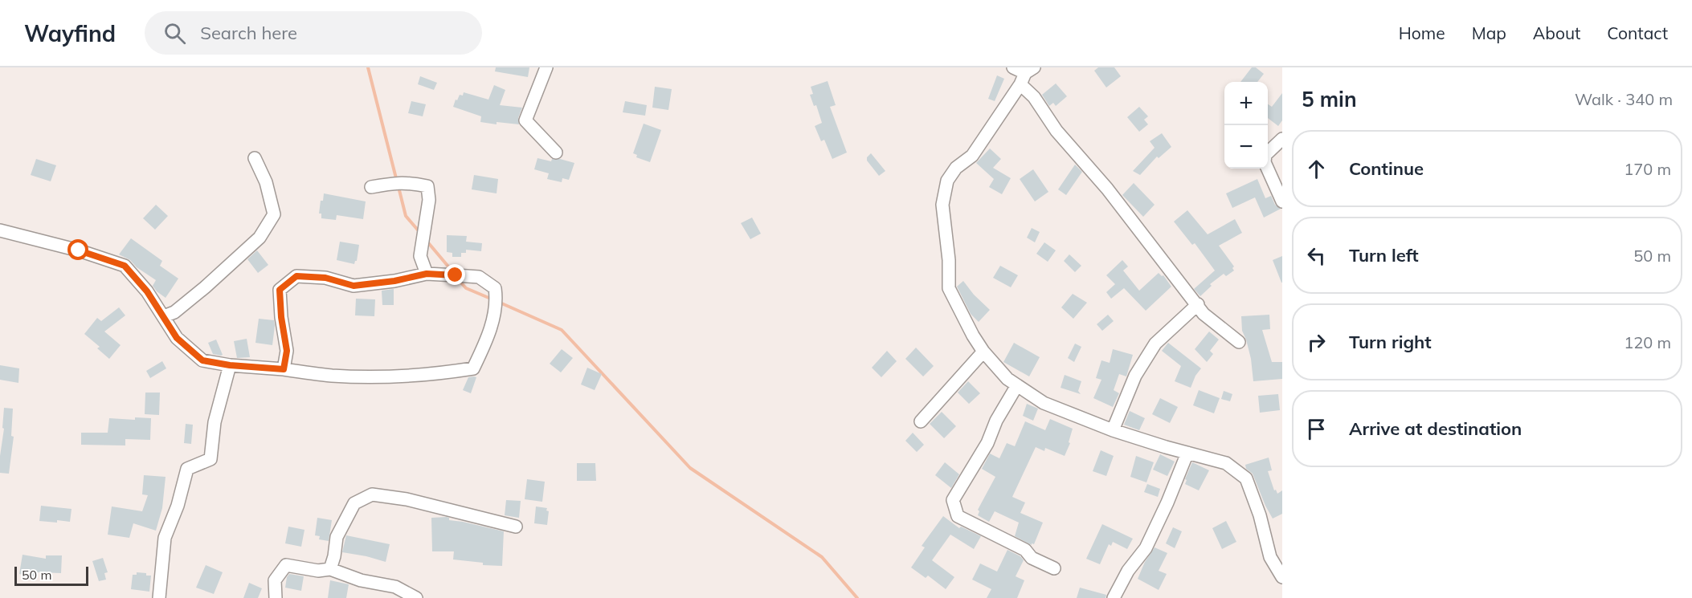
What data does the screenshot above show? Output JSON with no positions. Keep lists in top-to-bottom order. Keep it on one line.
{"scale_bar":"50 m","page":{"header":"Wayfind","search":"Search here","nav":["Home","Map","About","Contact"],"heading":["5 min","Walk · 340 m"],"map_buttons":["+","−"],"list":[["Continue","170 m"],["Turn left","50 m"],["Turn right","120 m"],"Arrive at destination"],"scale":"50 m"}}
